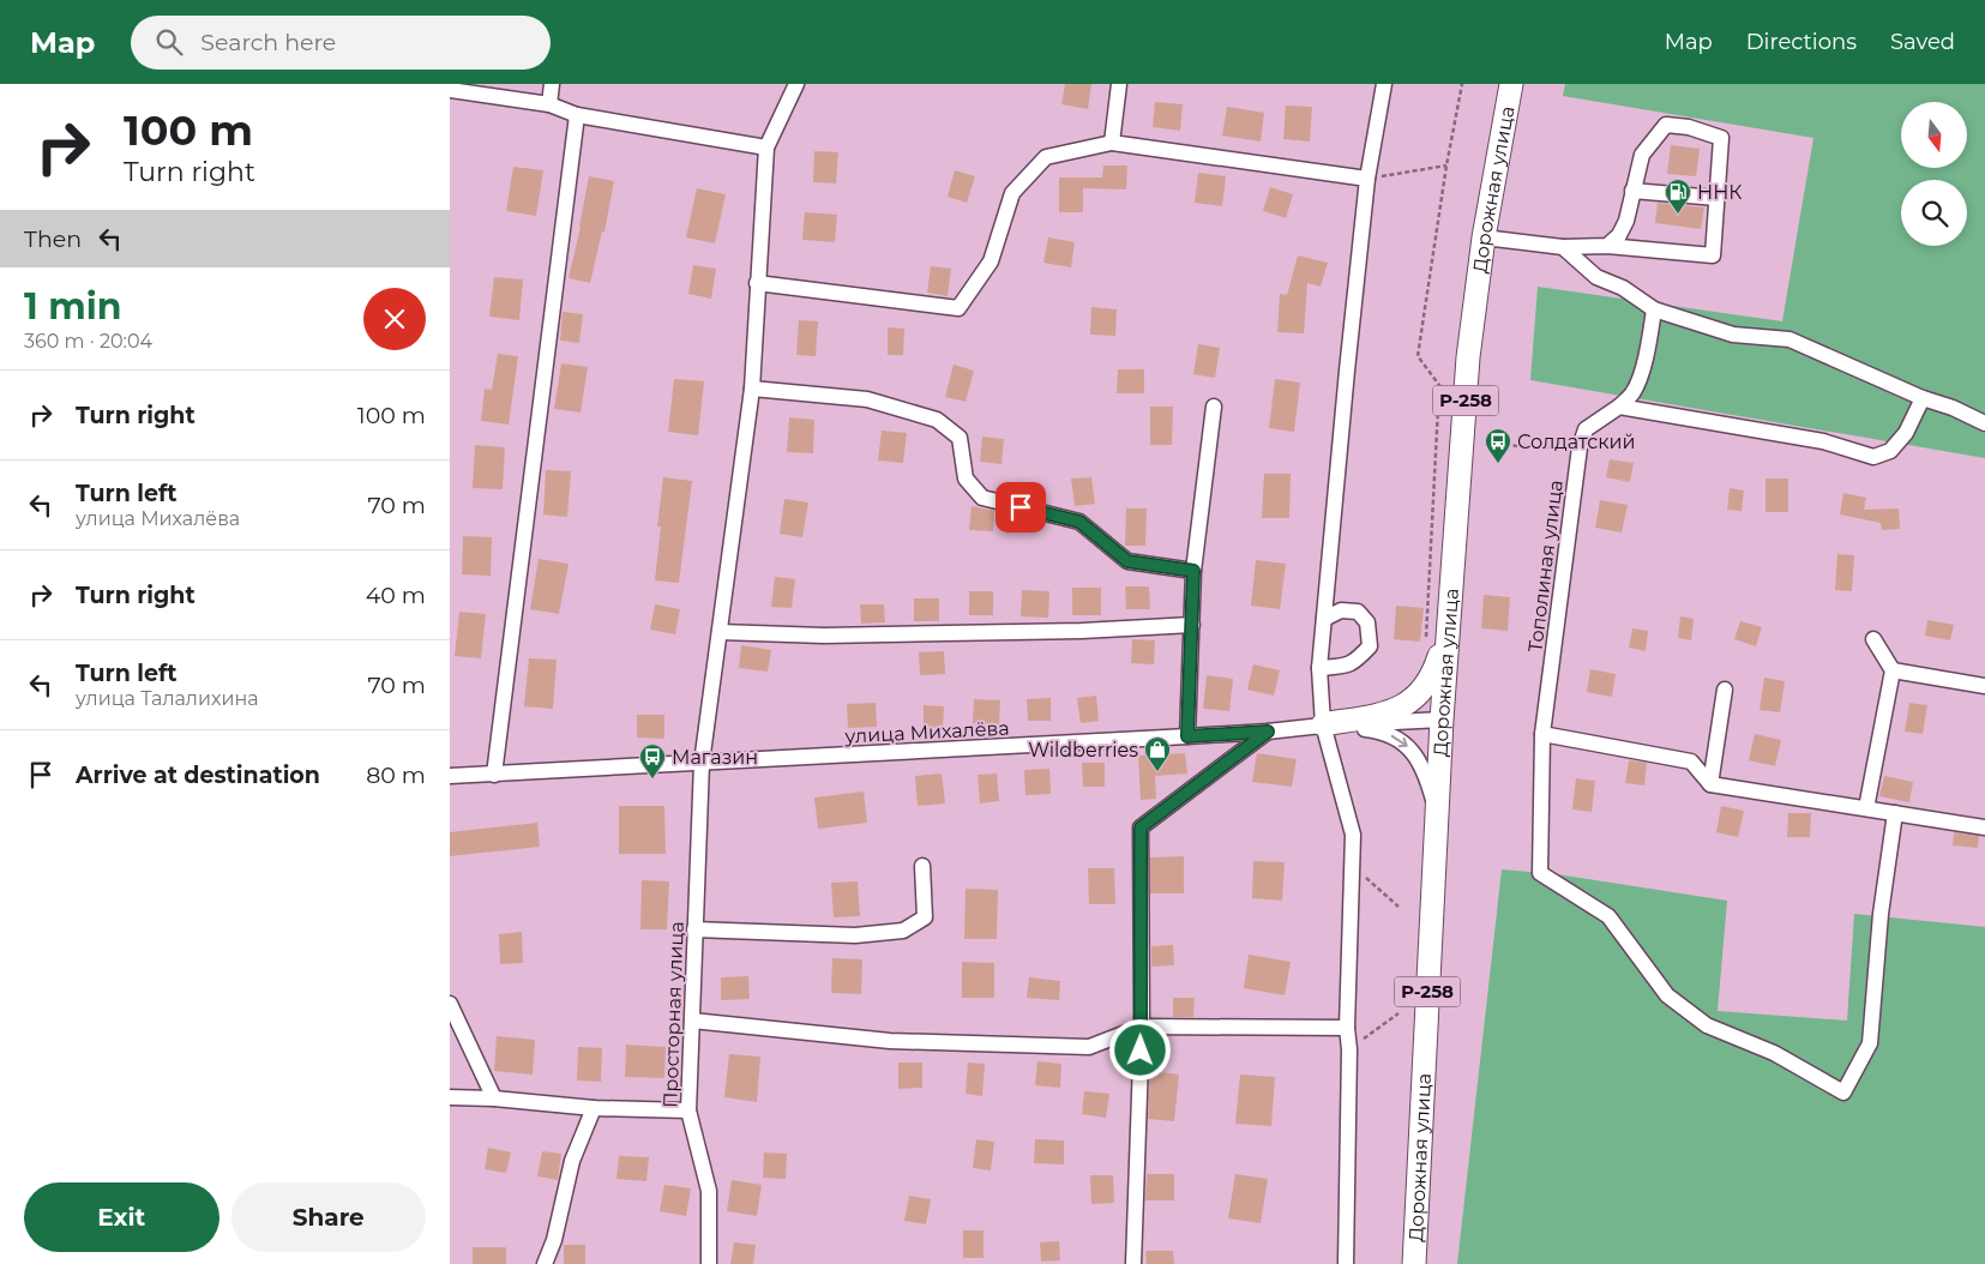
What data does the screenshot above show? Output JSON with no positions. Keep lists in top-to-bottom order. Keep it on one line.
{"streets":{"highway":["Дорожная улица","Р-258"],"street":["Тополиная улица","улица Михалёва","Просторная улица"]},"crossings":[["Дорожная улица","улица Михалёва"],["улица Михалёва","Просторная улица"]],"places":{"fuel station":["ННК"],"bus stop":["Солдатский","Магазин"],"shop":["Wildberries"]},"north":"bottom","page":{"header":"Map","search":"Search here","nav":["Map","Directions","Saved"],"turn":["100 m","Turn right"],"then":"Then","heading":["1 min","360 m · 20:04"],"list":[{"name":"Turn right","value":"100 m"},{"name":"Turn left","note":"улица Михалёва","value":"70 m"},{"name":"Turn right","value":"40 m"},{"name":"Turn left","note":"улица Талалихина","value":"70 m"},{"name":"Arrive at destination","value":"80 m"}],"buttons":["Exit","Share"]}}
